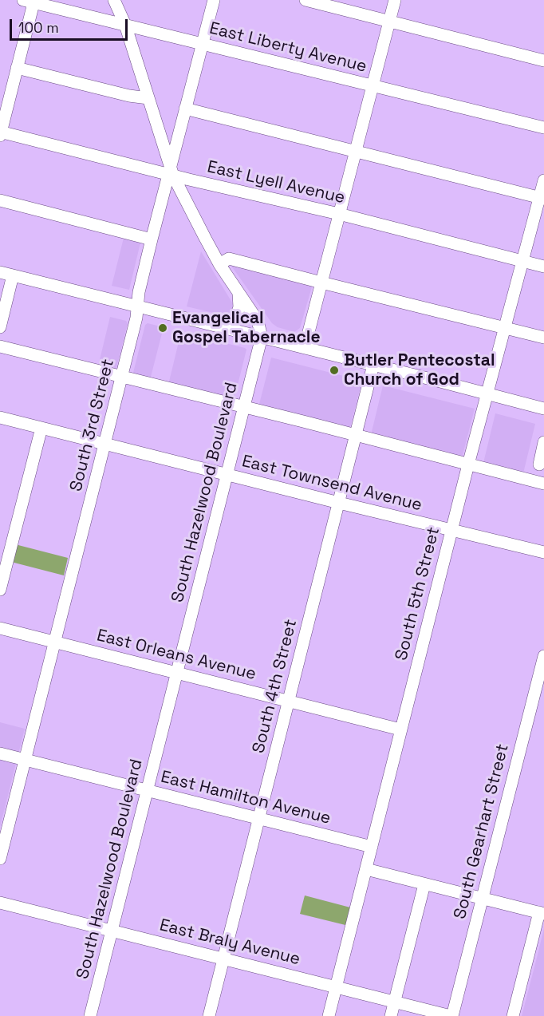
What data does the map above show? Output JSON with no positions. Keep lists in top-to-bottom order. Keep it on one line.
{"streets":{"street":["East Liberty Avenue","East Lyell Avenue","South 3rd Street","East Townsend Avenue","South Hazelwood Boulevard","South 5th Street","East Orleans Avenue","South 4th Street","East Hamilton Avenue","South Gearhart Street","East Braly Avenue"]},"crossings":[["East Liberty Avenue","South 3rd Street"],["East Lyell Avenue","South 3rd Street"],["East Lyell Avenue","South 5th Street"],["South 3rd Street","East Townsend Avenue"],["South 3rd Street","East Orleans Avenue"],["South 3rd Street","East Hamilton Avenue"],["East Townsend Avenue","South Hazelwood Boulevard"],["East Townsend Avenue","South 5th Street"],["East Townsend Avenue","South 4th Street"],["South Hazelwood Boulevard","East Orleans Avenue"],["South Hazelwood Boulevard","East Hamilton Avenue"],["South Hazelwood Boulevard","East Braly Avenue"],["South 5th Street","East Orleans Avenue"],["South 5th Street","East Hamilton Avenue"],["South 5th Street","East Braly Avenue"],["East Orleans Avenue","South 4th Street"],["South 4th Street","East Hamilton Avenue"],["South 4th Street","East Braly Avenue"],["South Gearhart Street","East Braly Avenue"]],"places":["Evangelical Gospel Tabernacle","Butler Pentecostal Church of God"],"scale_bar":"100 m"}
